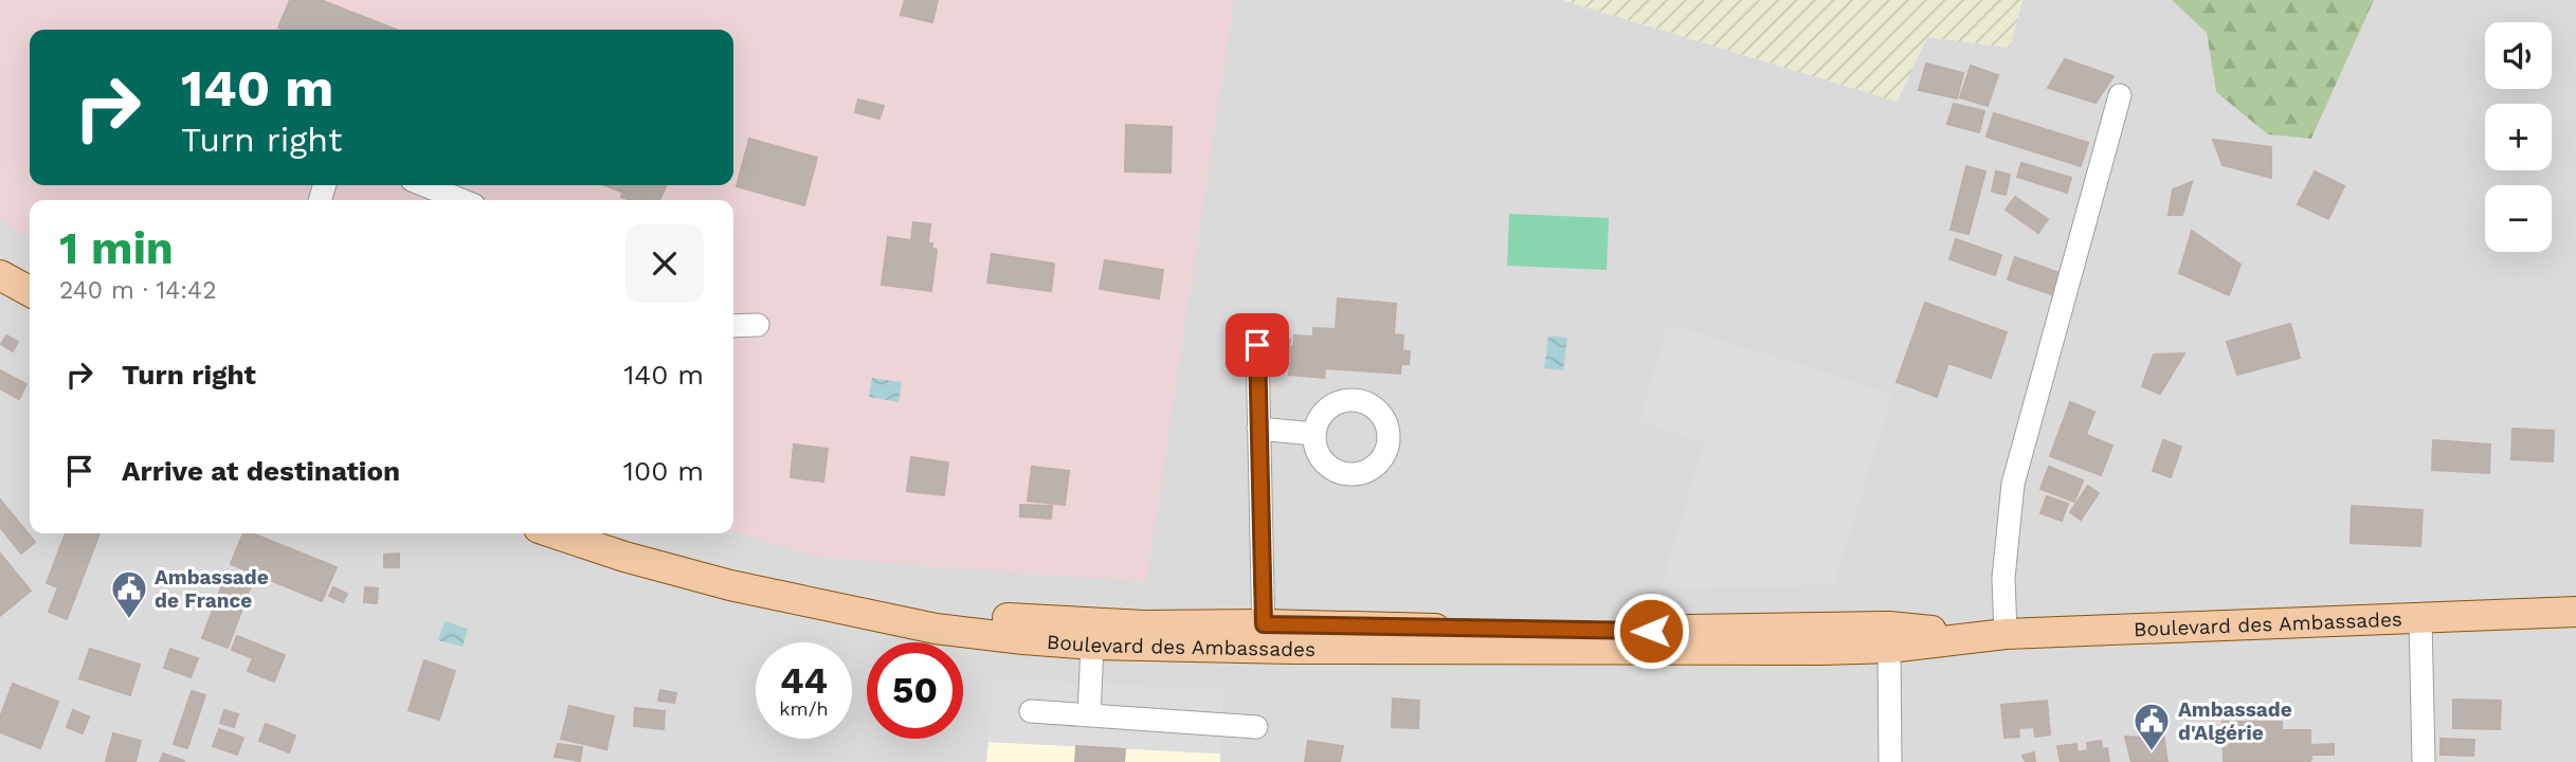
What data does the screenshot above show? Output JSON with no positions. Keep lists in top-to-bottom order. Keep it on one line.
{"streets":{"main road":["Boulevard des Ambassades"]},"places":{"public building":["Ambassade de France","Ambassade d'Algérie"]},"page":{"map_buttons":["+","−"],"turn":["140 m","Turn right"],"heading":["1 min","240 m · 14:42"],"list":[{"name":"Turn right","value":"140 m"},{"name":"Arrive at destination","value":"100 m"}],"speed":"44 km/h","limit":"50"}}
